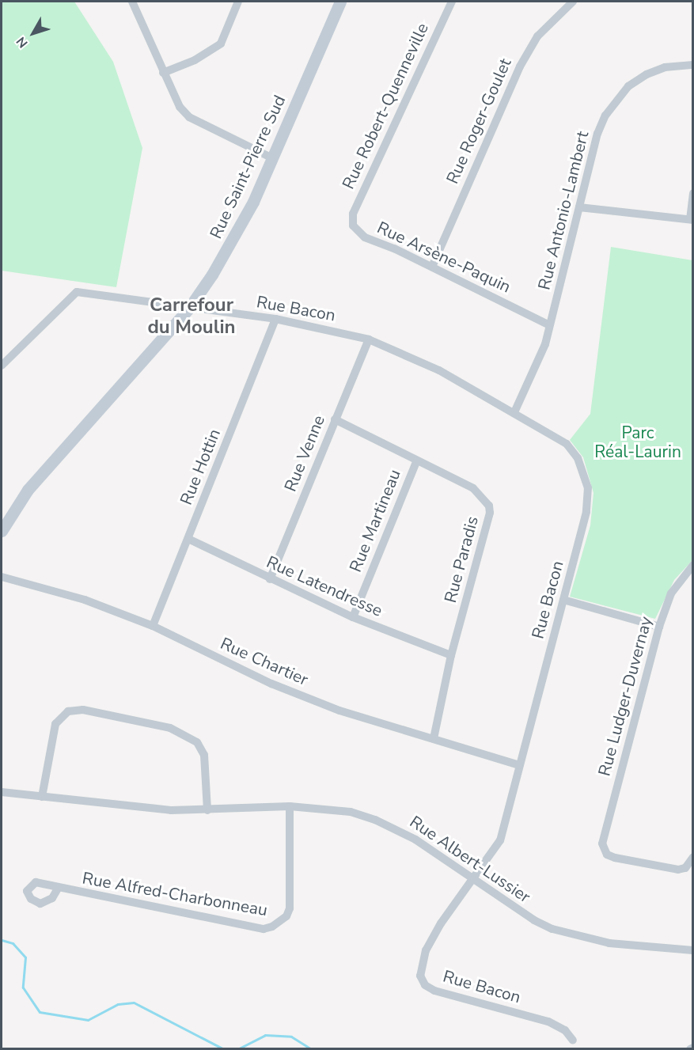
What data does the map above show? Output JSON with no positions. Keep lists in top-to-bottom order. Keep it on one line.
{"streets":{"street":["Rue Robert-Quenneville","Rue Roger-Goulet","Rue Saint-Pierre Sud","Rue Antonio-Lambert","Rue Arsène-Paquin","Rue Bacon","Rue Venne","Rue Hottin","Rue Martineau","Rue Paradis","Rue Latendresse","Rue Chartier","Rue Ludger-Duvernay","Rue Albert-Lussier","Rue Alfred-Charbonneau"]},"crossings":[["Rue Robert-Quenneville","Rue Arsène-Paquin"],["Rue Roger-Goulet","Rue Arsène-Paquin"],["Rue Saint-Pierre Sud","Rue Bacon"],["Rue Antonio-Lambert","Rue Arsène-Paquin"],["Rue Antonio-Lambert","Rue Bacon"],["Rue Bacon","Rue Venne"],["Rue Bacon","Rue Hottin"],["Rue Bacon","Rue Chartier"],["Rue Bacon","Rue Albert-Lussier"],["Rue Venne","Rue Paradis"],["Rue Venne","Rue Latendresse"],["Rue Hottin","Rue Latendresse"],["Rue Hottin","Rue Chartier"],["Rue Martineau","Rue Paradis"],["Rue Martineau","Rue Latendresse"],["Rue Paradis","Rue Latendresse"],["Rue Paradis","Rue Chartier"],["Rue Albert-Lussier","Rue Alfred-Charbonneau"]],"districts":["Carrefour du Moulin"],"parks":["Parc Réal-Laurin"],"north":"bottom left"}
